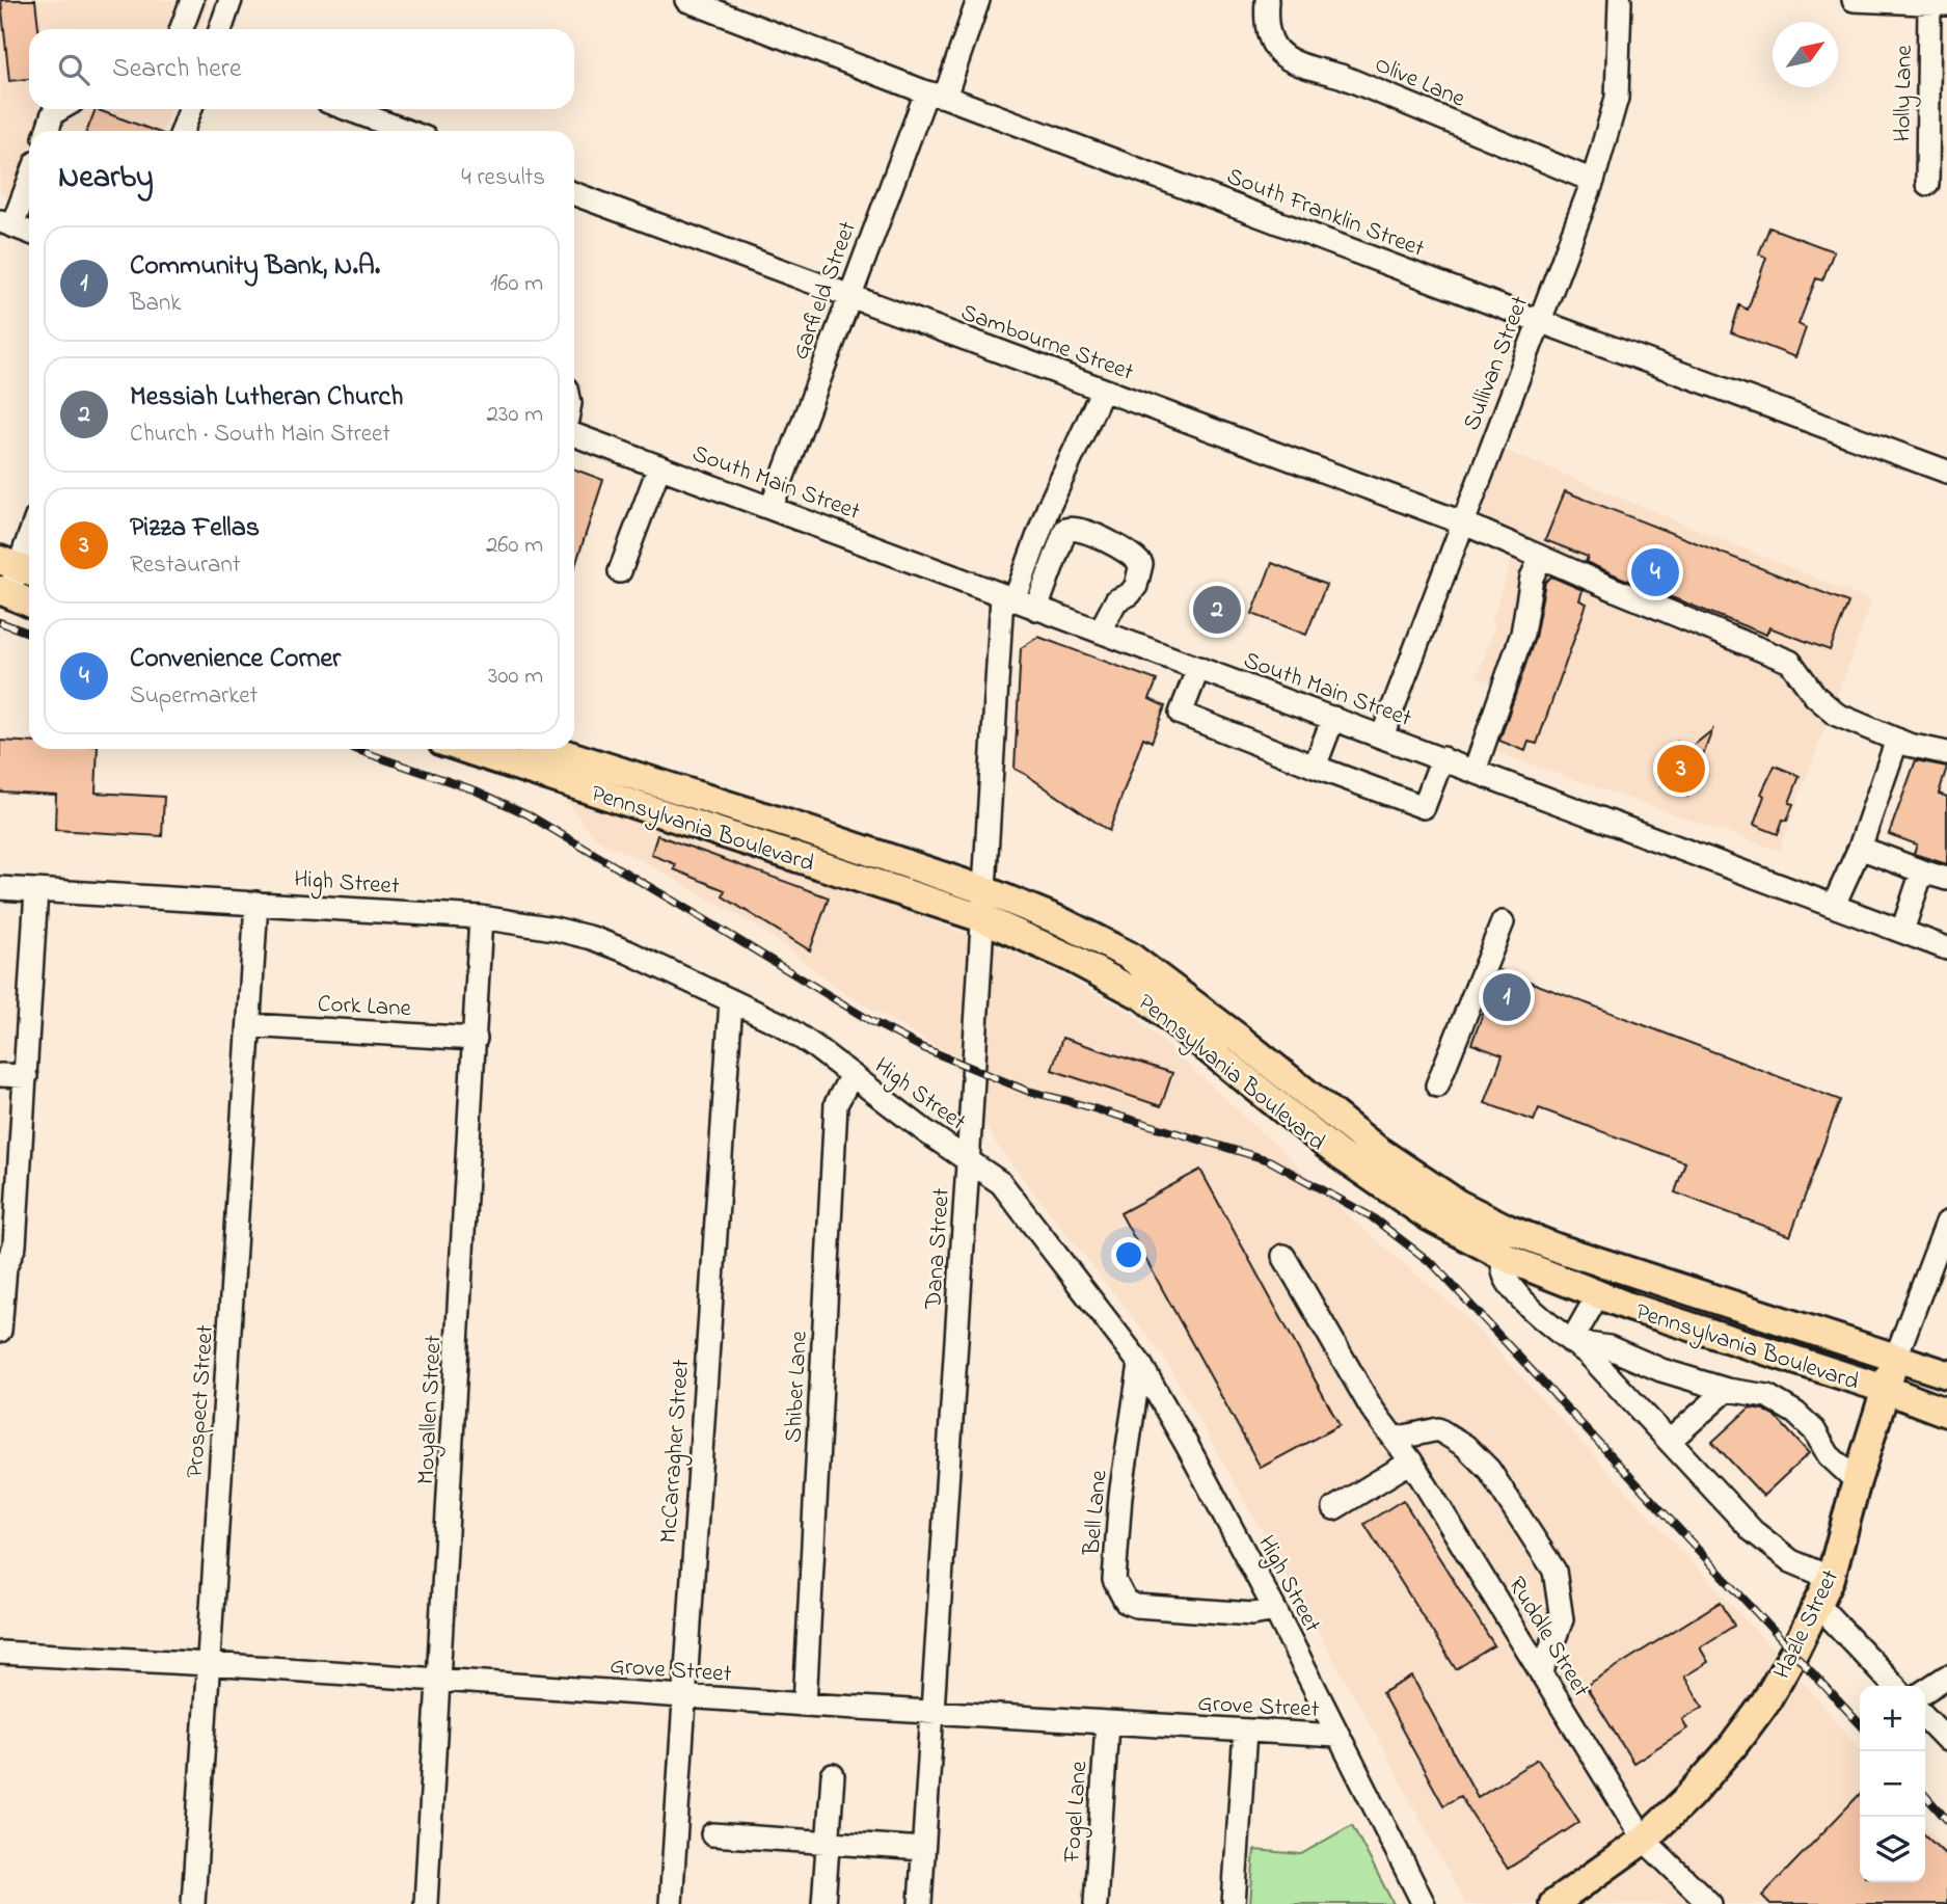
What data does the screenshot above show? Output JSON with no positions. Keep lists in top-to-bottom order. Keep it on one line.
{"streets":{"main road":["Pennsylvania Boulevard","Hazle Street"],"street":["Olive Lane","Holly Lane","South Franklin Street","Garfield Street","Sambourne Street","Sullivan Street","South Main Street","High Street","Cork Lane","Dana Street","Shiber Lane","Prospect Street","Moyallen Street","McCarragher Street","Bell Lane","Ruddle Street","Grove Street","Fogel Lane"]},"crossings":[["Olive Lane","Sullivan Street"],["South Franklin Street","Garfield Street"],["South Franklin Street","Sullivan Street"],["Garfield Street","Sambourne Street"],["Garfield Street","South Main Street"],["Sambourne Street","Sullivan Street"],["Sambourne Street","Dana Street"],["Sullivan Street","South Main Street"],["South Main Street","Dana Street"],["Pennsylvania Boulevard","Dana Street"],["Pennsylvania Boulevard","Hazle Street"],["High Street","Dana Street"],["High Street","Shiber Lane"],["High Street","Prospect Street"],["High Street","Moyallen Street"],["High Street","McCarragher Street"],["High Street","Bell Lane"],["High Street","Grove Street"],["Cork Lane","Prospect Street"],["Cork Lane","Moyallen Street"],["Dana Street","Grove Street"],["Shiber Lane","Grove Street"],["Prospect Street","Grove Street"],["Moyallen Street","Grove Street"],["McCarragher Street","Grove Street"],["Hazle Street","Ruddle Street"],["Grove Street","Fogel Lane"]],"north":"top right","page":{"search":"Search here","heading":["Nearby","4 results"],"list":[{"mark":"1","name":"Community Bank, N.A.","note":"Bank","value":"160 m"},{"mark":"2","name":"Messiah Lutheran Church","note":"Church · South Main Street","value":"230 m"},{"mark":"3","name":"Pizza Fellas","note":"Restaurant","value":"260 m"},{"mark":"4","name":"Convenience Corner","note":"Supermarket","value":"300 m"}],"pins":["4","2","3","1"],"map_buttons":["+","−"]}}
